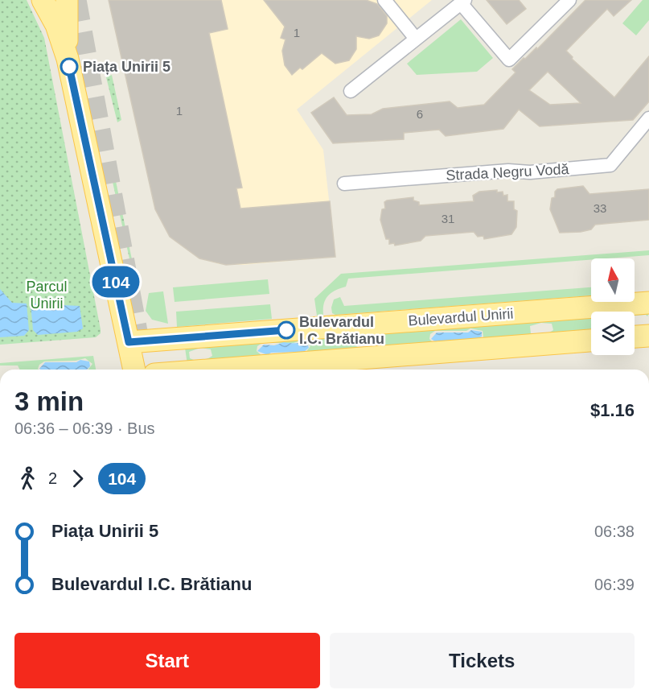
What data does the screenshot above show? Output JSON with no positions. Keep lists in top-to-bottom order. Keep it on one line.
{"streets":{"main road":["Bulevardul Unirii"],"street":["Strada Negru Vodă"]},"parks":["Parcul Unirii"],"places":["Piața Unirii 5","Bulevardul I.C. Brătianu"],"lines":["bus line 104"],"house_numbers":["1","1","6","33","31"],"north":"top","page":{"on_map":"104","heading":["3 min","06:36 – 06:39 · Bus","$1.16"],"legs":["2","104"],"list":[{"name":"Piața Unirii 5","value":"06:38"},{"name":"Bulevardul I.C. Brătianu","value":"06:39"}],"buttons":["Start","Tickets"]}}
